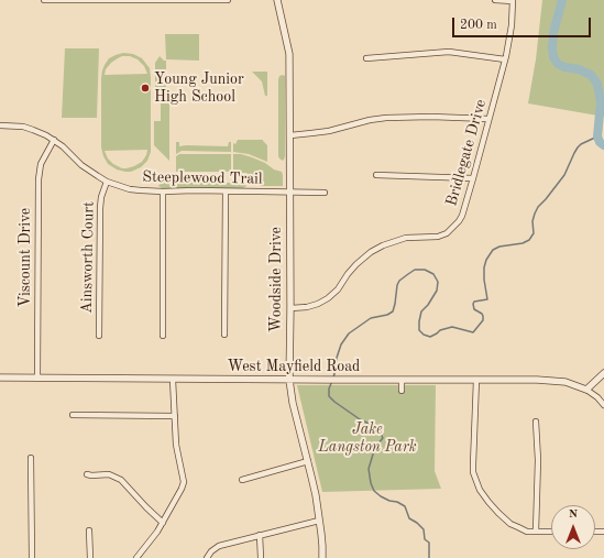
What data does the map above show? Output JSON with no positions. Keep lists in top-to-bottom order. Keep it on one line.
{"streets":{"street":["Bridlegate Drive","Steeplewood Trail","Viscount Drive","Ainsworth Court","Woodside Drive","West Mayfield Road"]},"crossings":[["Bridlegate Drive","Woodside Drive"],["Steeplewood Trail","Viscount Drive"],["Steeplewood Trail","Ainsworth Court"],["Steeplewood Trail","Woodside Drive"],["Viscount Drive","West Mayfield Road"],["Woodside Drive","West Mayfield Road"]],"parks":["Jake Langston Park"],"places":["Young Junior High School"],"scale_bar":"200 m","north":"top"}
